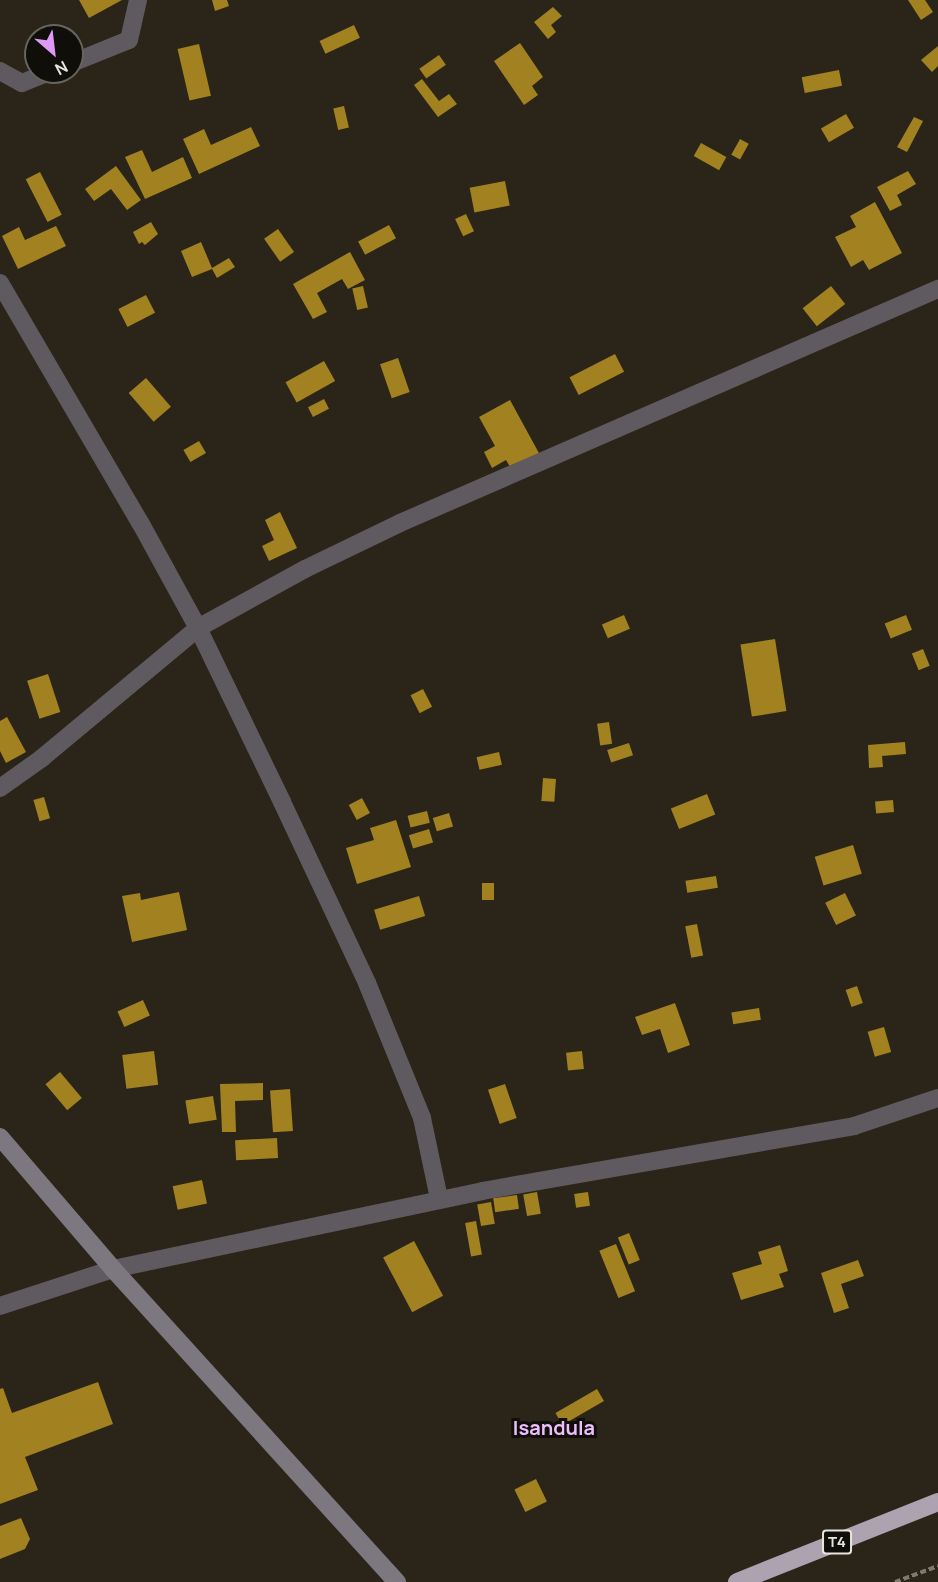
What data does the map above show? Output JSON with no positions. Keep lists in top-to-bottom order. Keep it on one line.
{"streets":{"highway":["T4"]},"districts":["Isandula"],"north":"bottom right"}
